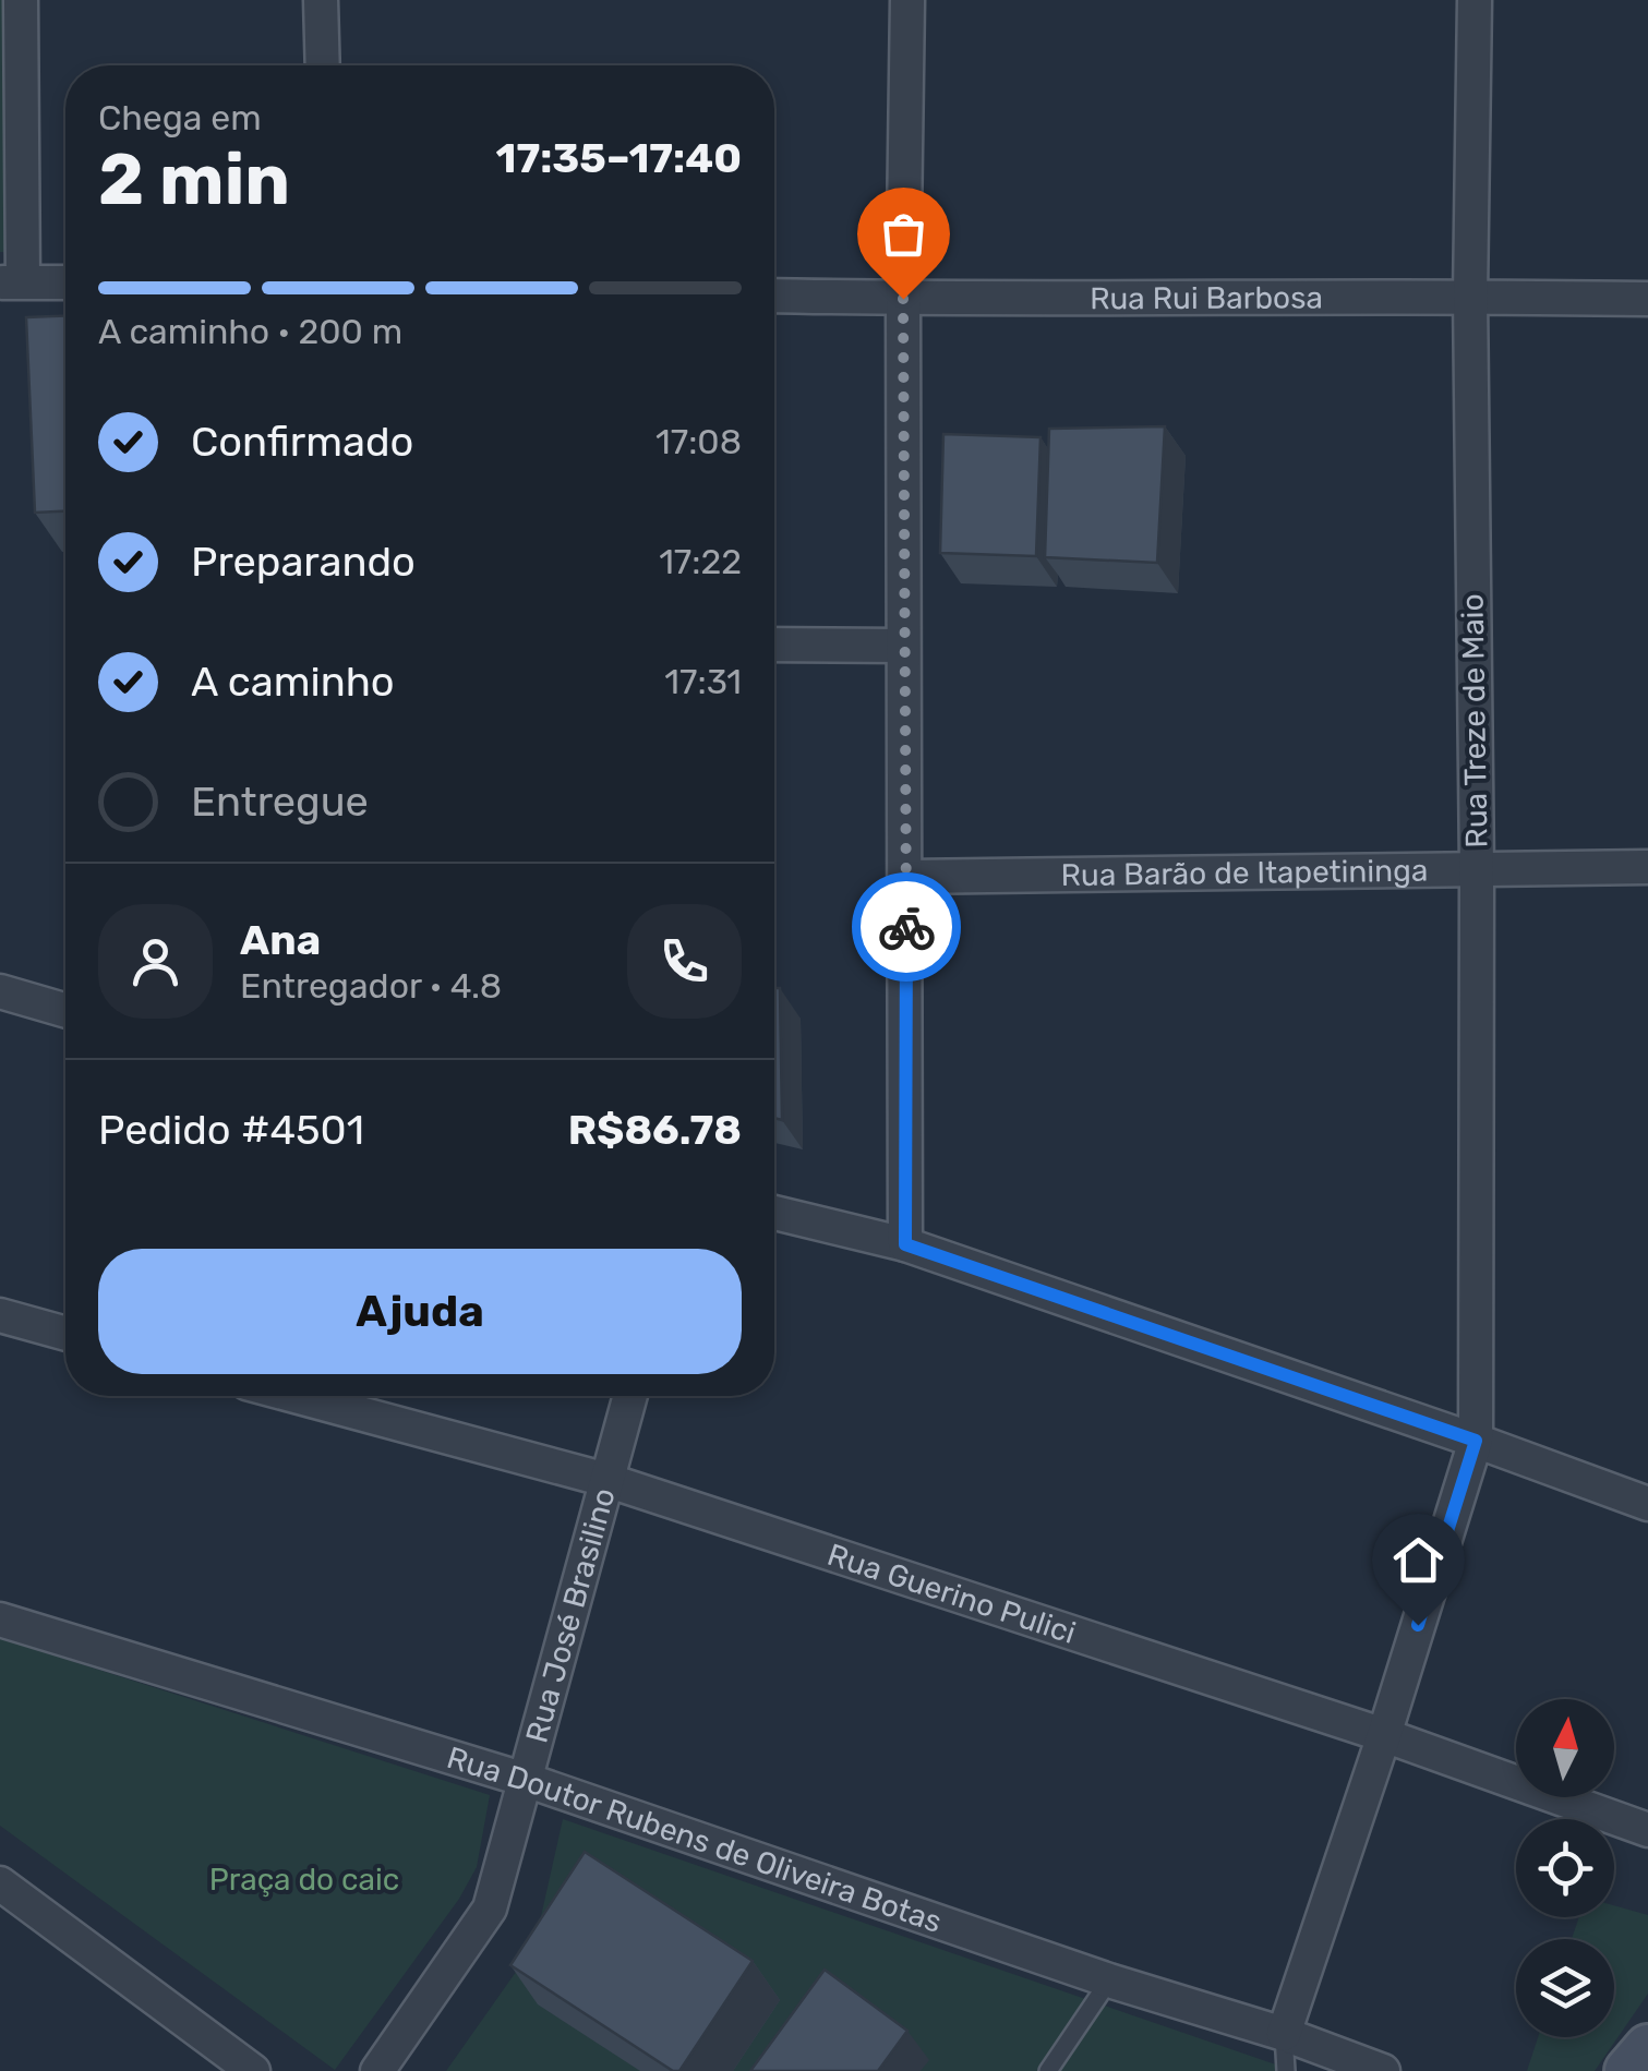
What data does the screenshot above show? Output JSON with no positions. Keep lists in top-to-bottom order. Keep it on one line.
{"streets":{"street":["Rua Rui Barbosa","Rua Treze de Maio","Rua Barão de Itapetininga","Rua Guerino Pulici","Rua José Brasilino","Rua Doutor Rubens de Oliveira Botas"]},"crossings":[["Rua Rui Barbosa","Rua Treze de Maio"],["Rua Treze de Maio","Rua Barão de Itapetininga"],["Rua Treze de Maio","Rua Guerino Pulici"],["Rua Treze de Maio","Rua Doutor Rubens de Oliveira Botas"],["Rua Guerino Pulici","Rua José Brasilino"],["Rua José Brasilino","Rua Doutor Rubens de Oliveira Botas"]],"parks":["Praça do caic"],"north":"top","page":{"heading":["2 min","Chega em","17:35–17:40"],"panel":["Ana","Entregador · 4.8","Pedido #4501","R$86.78"],"bar":"A caminho · 200 m","list":[["Confirmado","17:08"],["Preparando","17:22"],["A caminho","17:31"],"Entregue"],"buttons":"Ajuda"}}
